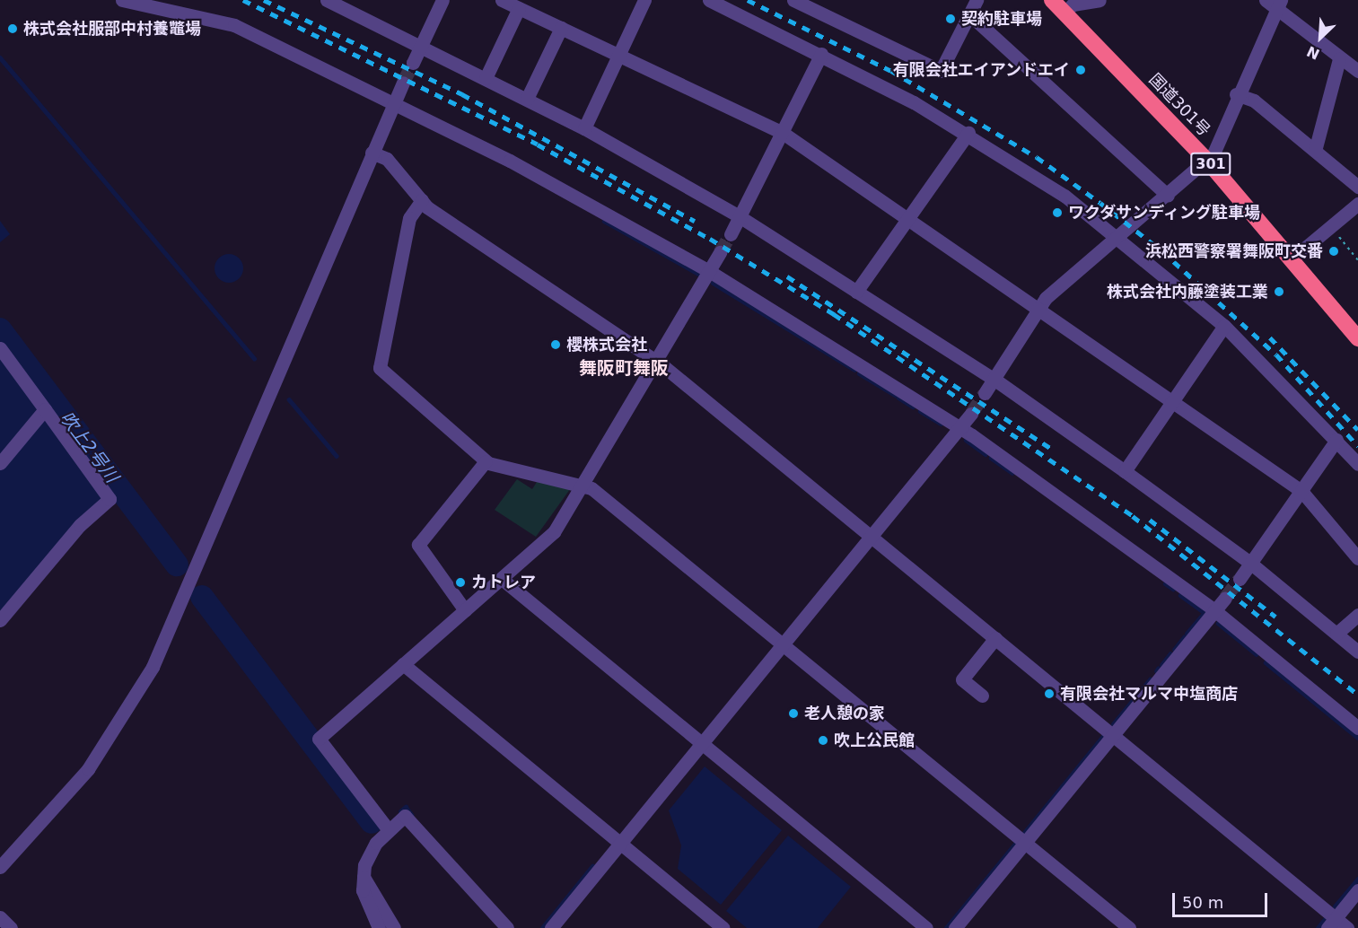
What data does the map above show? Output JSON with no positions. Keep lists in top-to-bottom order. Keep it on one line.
{"streets":{"highway":["国道301号","301"]},"districts":["舞阪町舞阪"],"water":["吹上2号川"],"places":["契約駐車場","株式会社服部中村養鼈場","有限会社エイアンドエイ","ワクダサンディング駐車場","浜松西警察署舞阪町交番","株式会社内藤塗装工業","櫻株式会社","カトレア","有限会社マルマ中塩商店","老人憩の家","吹上公民館"],"scale_bar":"50 m","north":"bottom left"}
